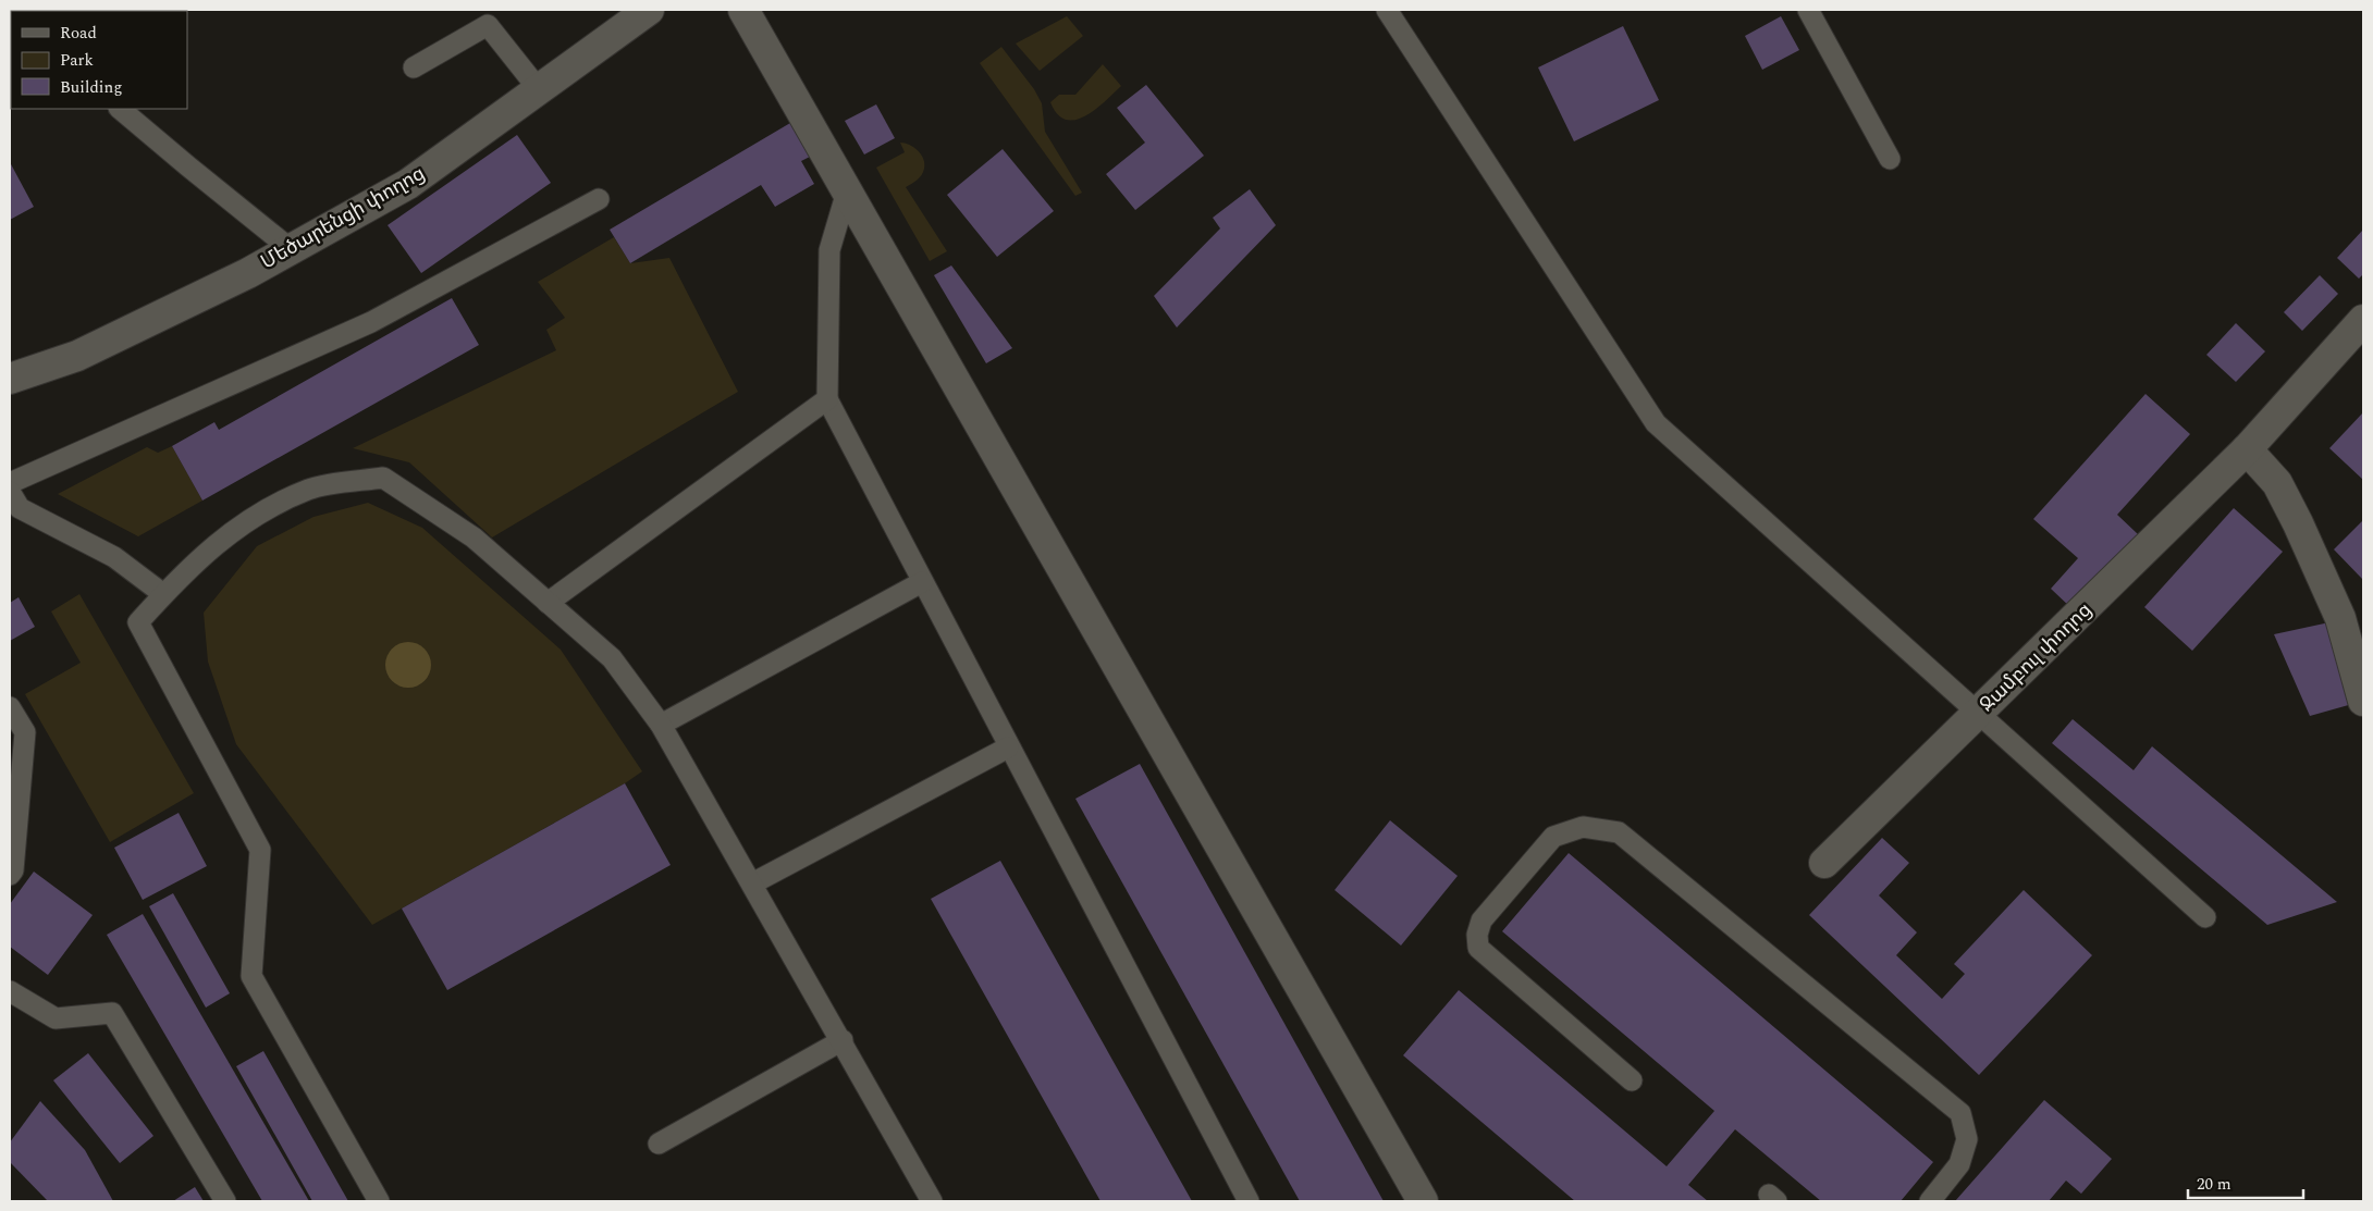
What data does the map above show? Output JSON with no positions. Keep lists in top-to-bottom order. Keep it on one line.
{"streets":{"street":["Մեծարենցի փողոց","Ջամբուլ փողոց"]},"legend":["Road","Park","Building"],"scale_bar":"20 m"}
